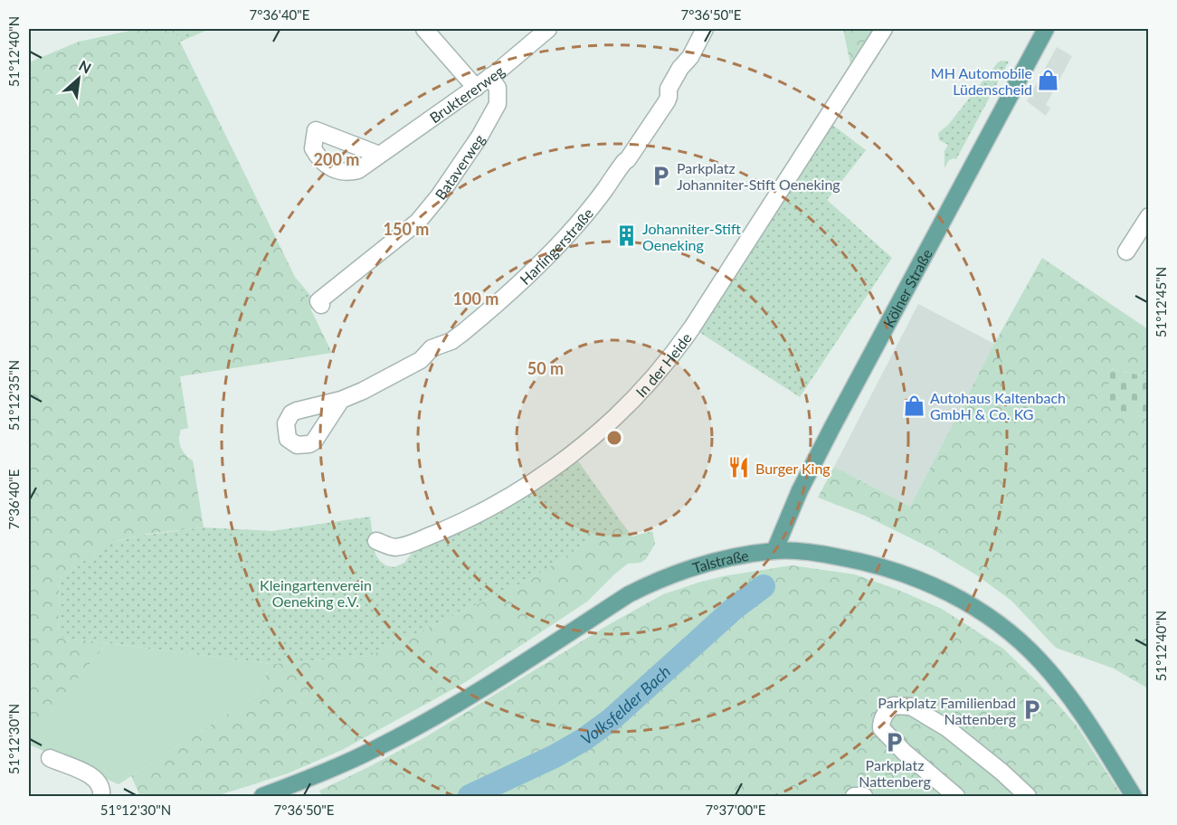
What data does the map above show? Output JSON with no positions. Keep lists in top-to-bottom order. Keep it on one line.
{"streets":{"main road":["Kölner Straße","Talstraße"],"street":["Bruktererweg","Bataverweg","Harlingerstraße","In der Heide"]},"crossings":[["Bruktererweg","Bataverweg"],["Kölner Straße","Talstraße"]],"water":["Volksfelder Bach"],"parks":["Kleingartenverein Oeneking e.V."],"places":{"shop":["MH Automobile Lüdenscheid","Autohaus Kaltenbach GmbH & Co. KG"],"parking":["Parkplatz Johanniter-Stift Oeneking","Parkplatz Familienbad Nattenberg","Parkplatz Nattenberg"],"building":["Johanniter-Stift Oeneking"],"restaurant":["Burger King"]},"north":"top right","coordinates":["7°36'40\"E","7°36'50\"E","51°12'40\"N","51°12'45\"N","51°12'35\"N","51°12'30\"N","7°37'00\"E"],"rings":["200 m","150 m","100 m","50 m"]}
